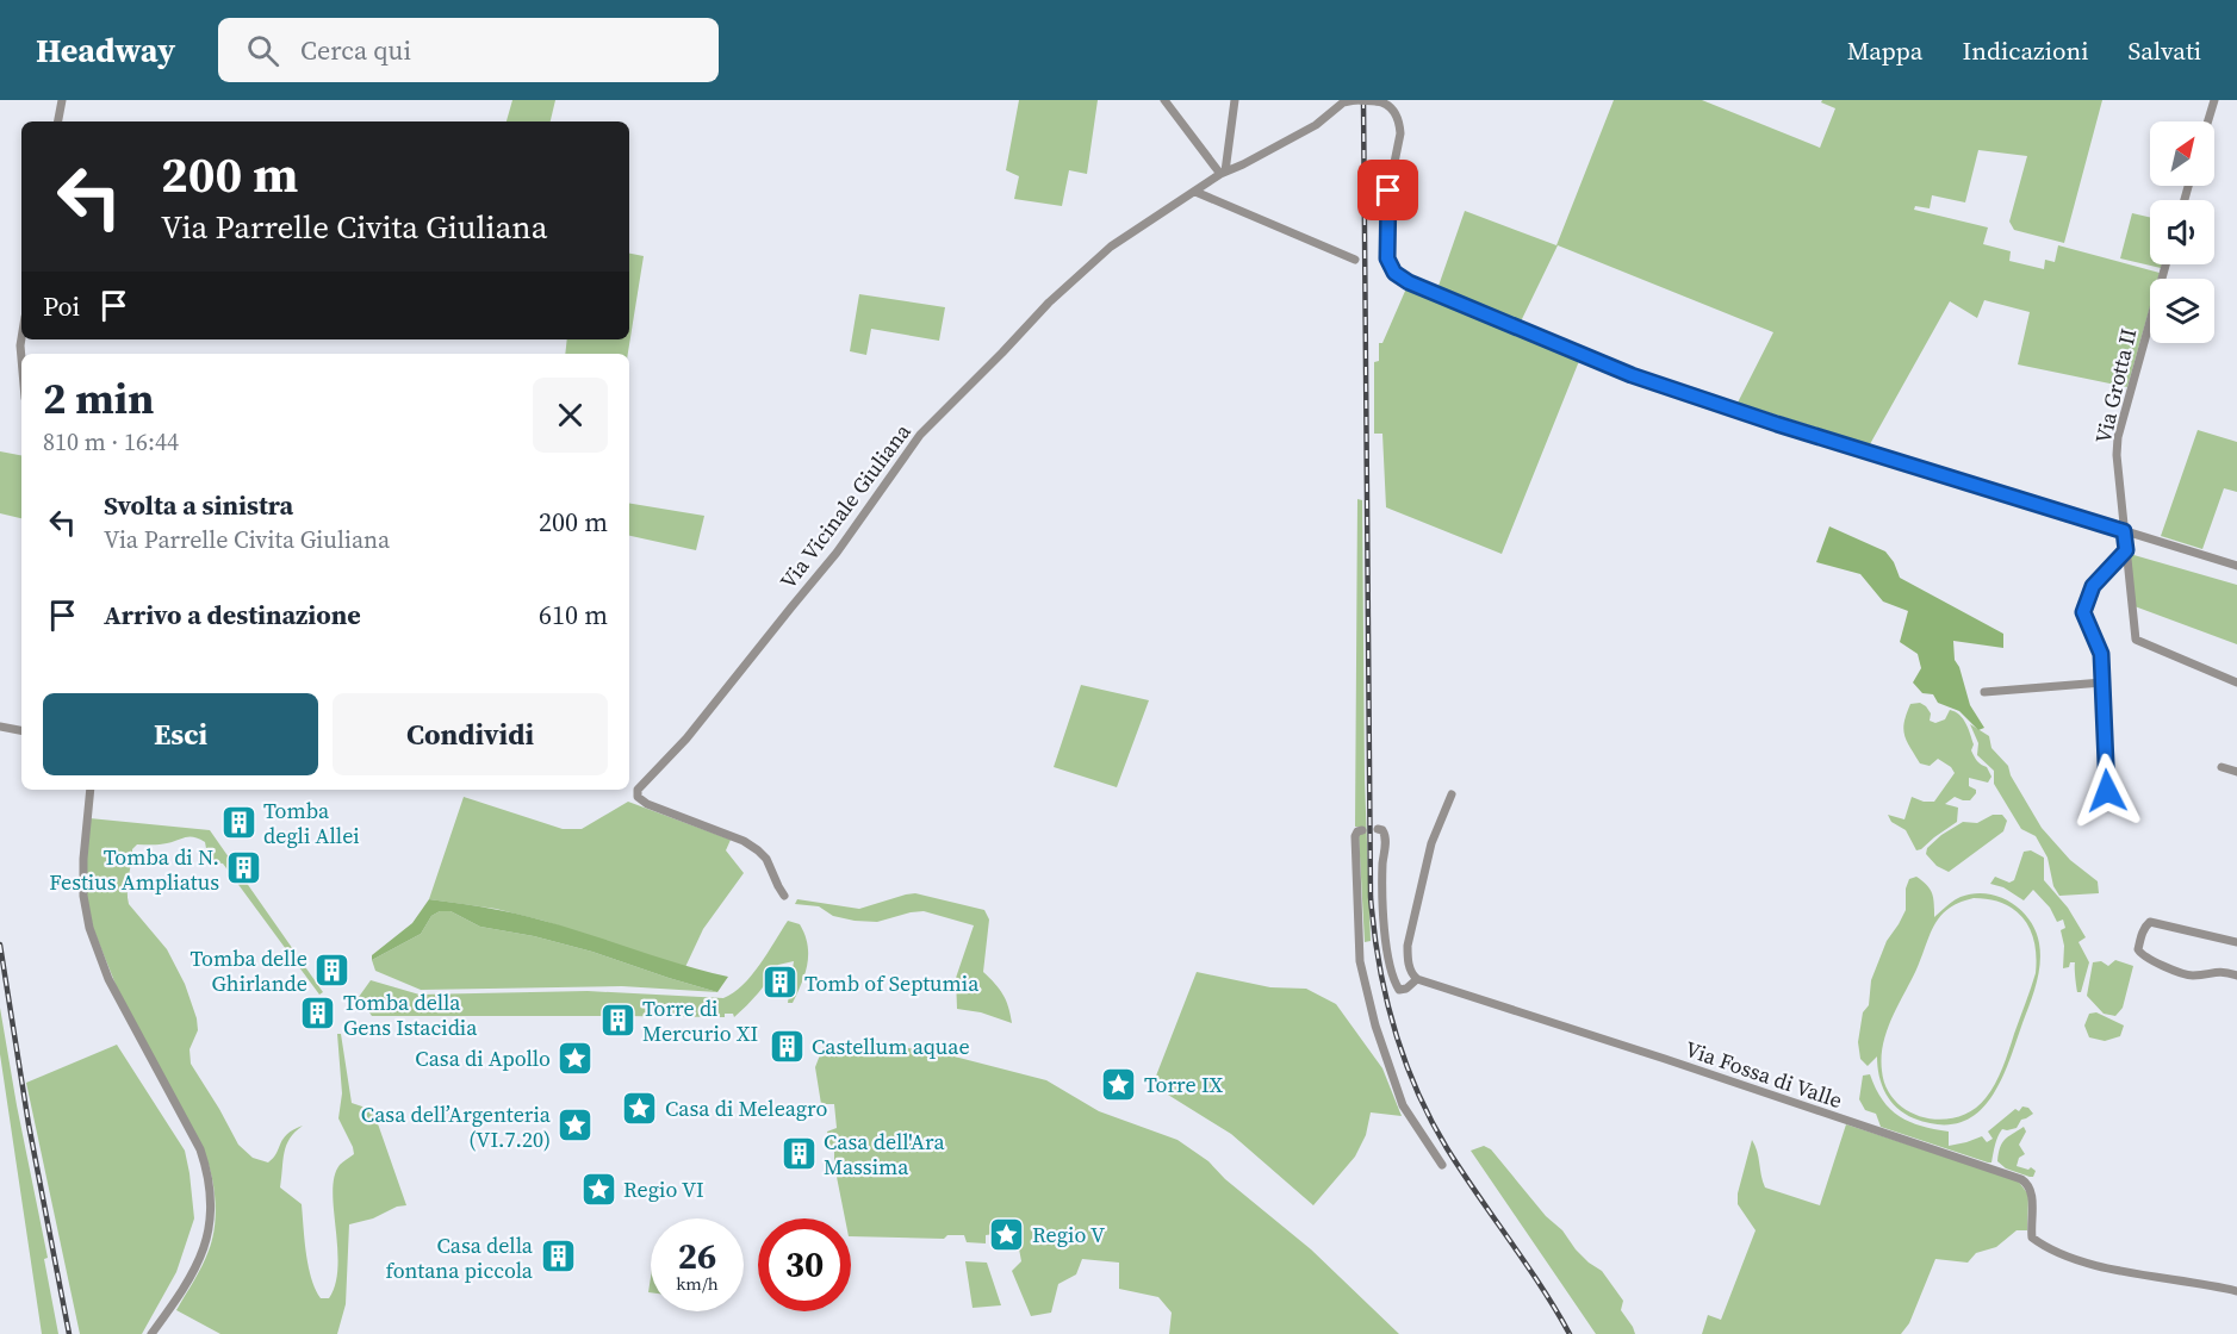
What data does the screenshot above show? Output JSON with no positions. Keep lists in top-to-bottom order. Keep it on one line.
{"streets":{"street":["Via Grotta II","Via Vicinale Giuliana","Via Fossa di Valle"]},"places":{"building":["Tomba degli Allei","Tomba di N. Festius Ampliatus","Tomba delle Ghirlande","Tomb of Septumia","Tomba della Gens Istacidia","Torre di Mercurio XI","Castellum aquae","Casa dell'Ara Massima","Casa della fontana piccola"],"place":["Casa di Apollo","Torre IX","Casa di Meleagro","Casa dell’Argenteria (VI.7.20)","Regio VI","Regio V"]},"north":"top right","page":{"header":"Headway","search":"Cerca qui","nav":["Mappa","Indicazioni","Salvati"],"turn":["200 m","Via Parrelle Civita Giuliana"],"then":"Poi","heading":["2 min","810 m · 16:44"],"list":[{"name":"Svolta a sinistra","note":"Via Parrelle Civita Giuliana","value":"200 m"},{"name":"Arrivo a destinazione","value":"610 m"}],"buttons":["Esci","Condividi"],"speed":"26 km/h","limit":"30"}}
